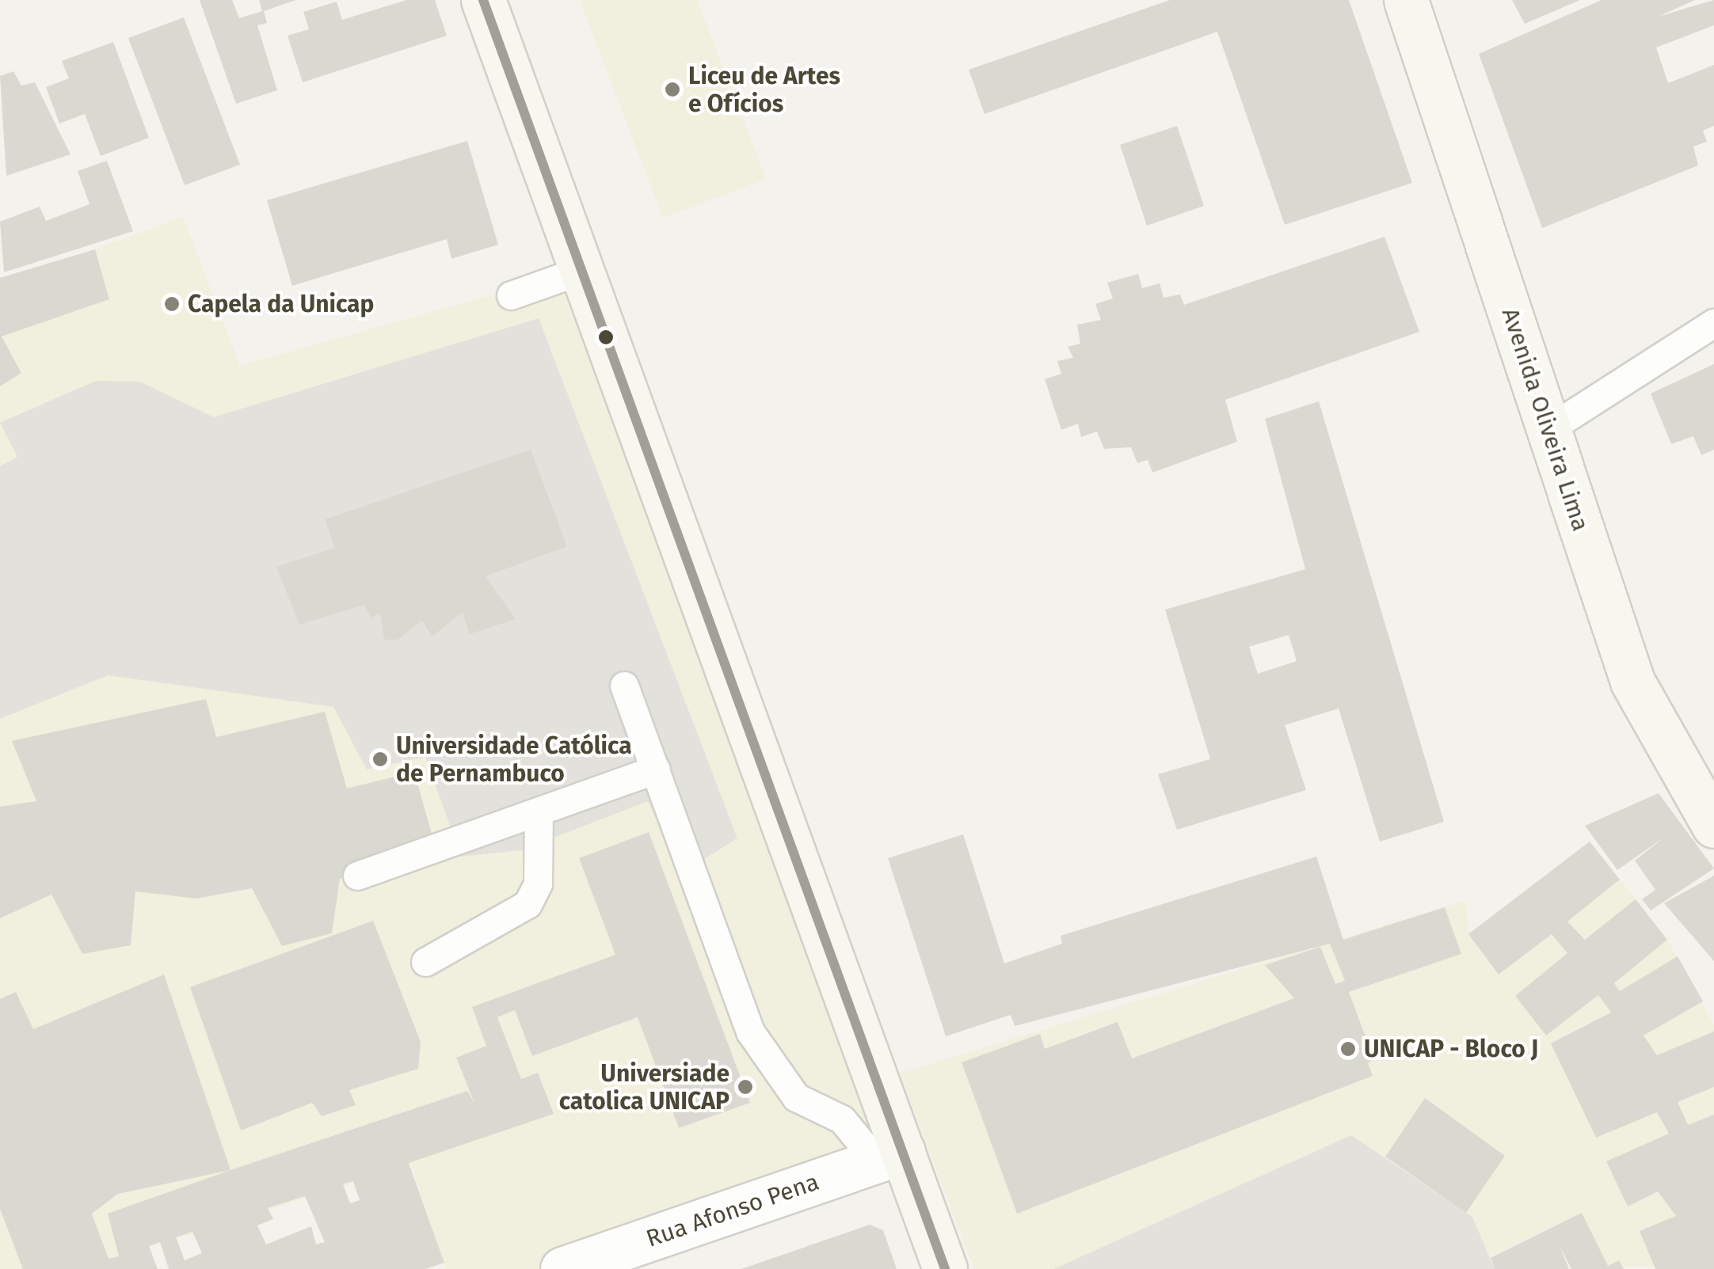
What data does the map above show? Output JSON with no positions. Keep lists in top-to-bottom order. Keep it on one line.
{"streets":{"main road":["Avenida Oliveira Lima"],"street":["Rua Afonso Pena"]},"places":["Liceu de Artes e Ofícios","Capela da Unicap","Universidade Católica de Pernambuco","UNICAP - Bloco J","Universiade catolica UNICAP"]}
